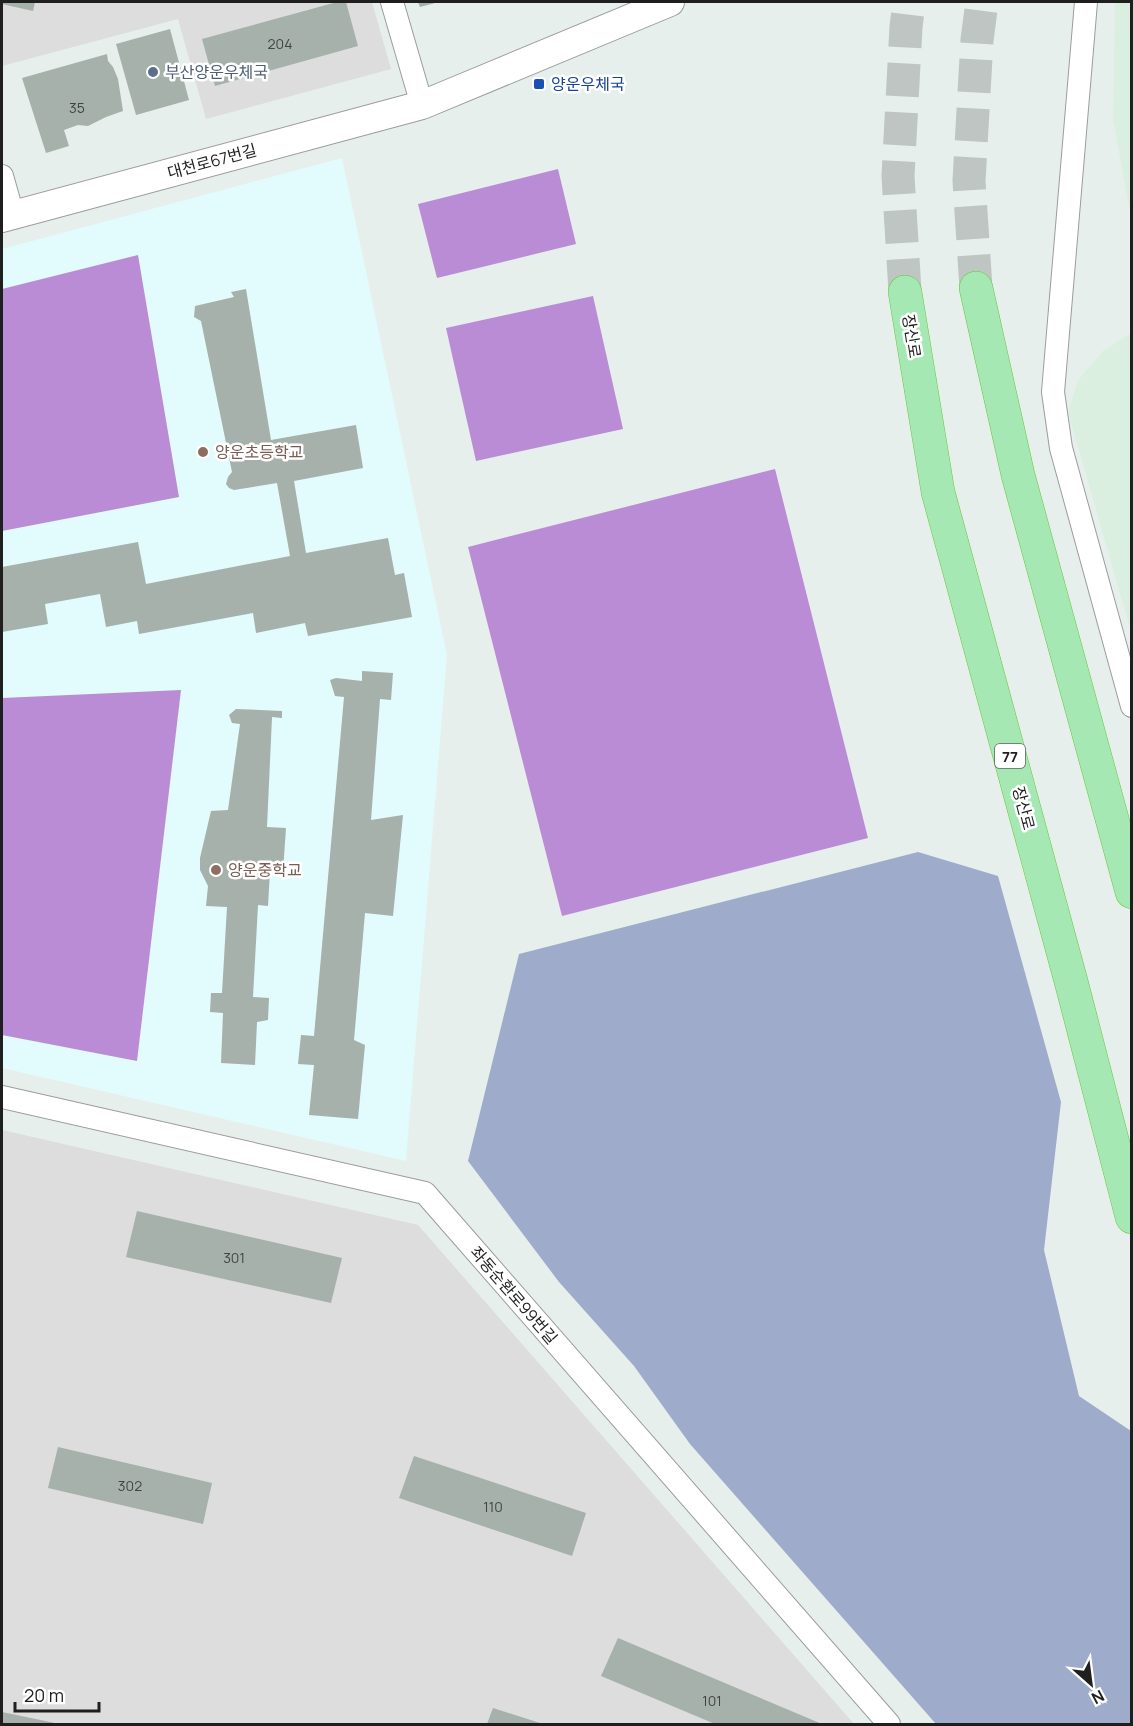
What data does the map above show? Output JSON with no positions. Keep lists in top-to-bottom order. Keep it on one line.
{"streets":{"highway":["장산로","77"],"street":["대천로67번길","좌동순환로99번길"]},"places":{"other":["부산양운우체국","양운초등학교","양운중학교"],"transit":["양운우체국"]},"house_numbers":["204","35","301","302","110","101"],"scale_bar":"20 m","north":"bottom right"}
